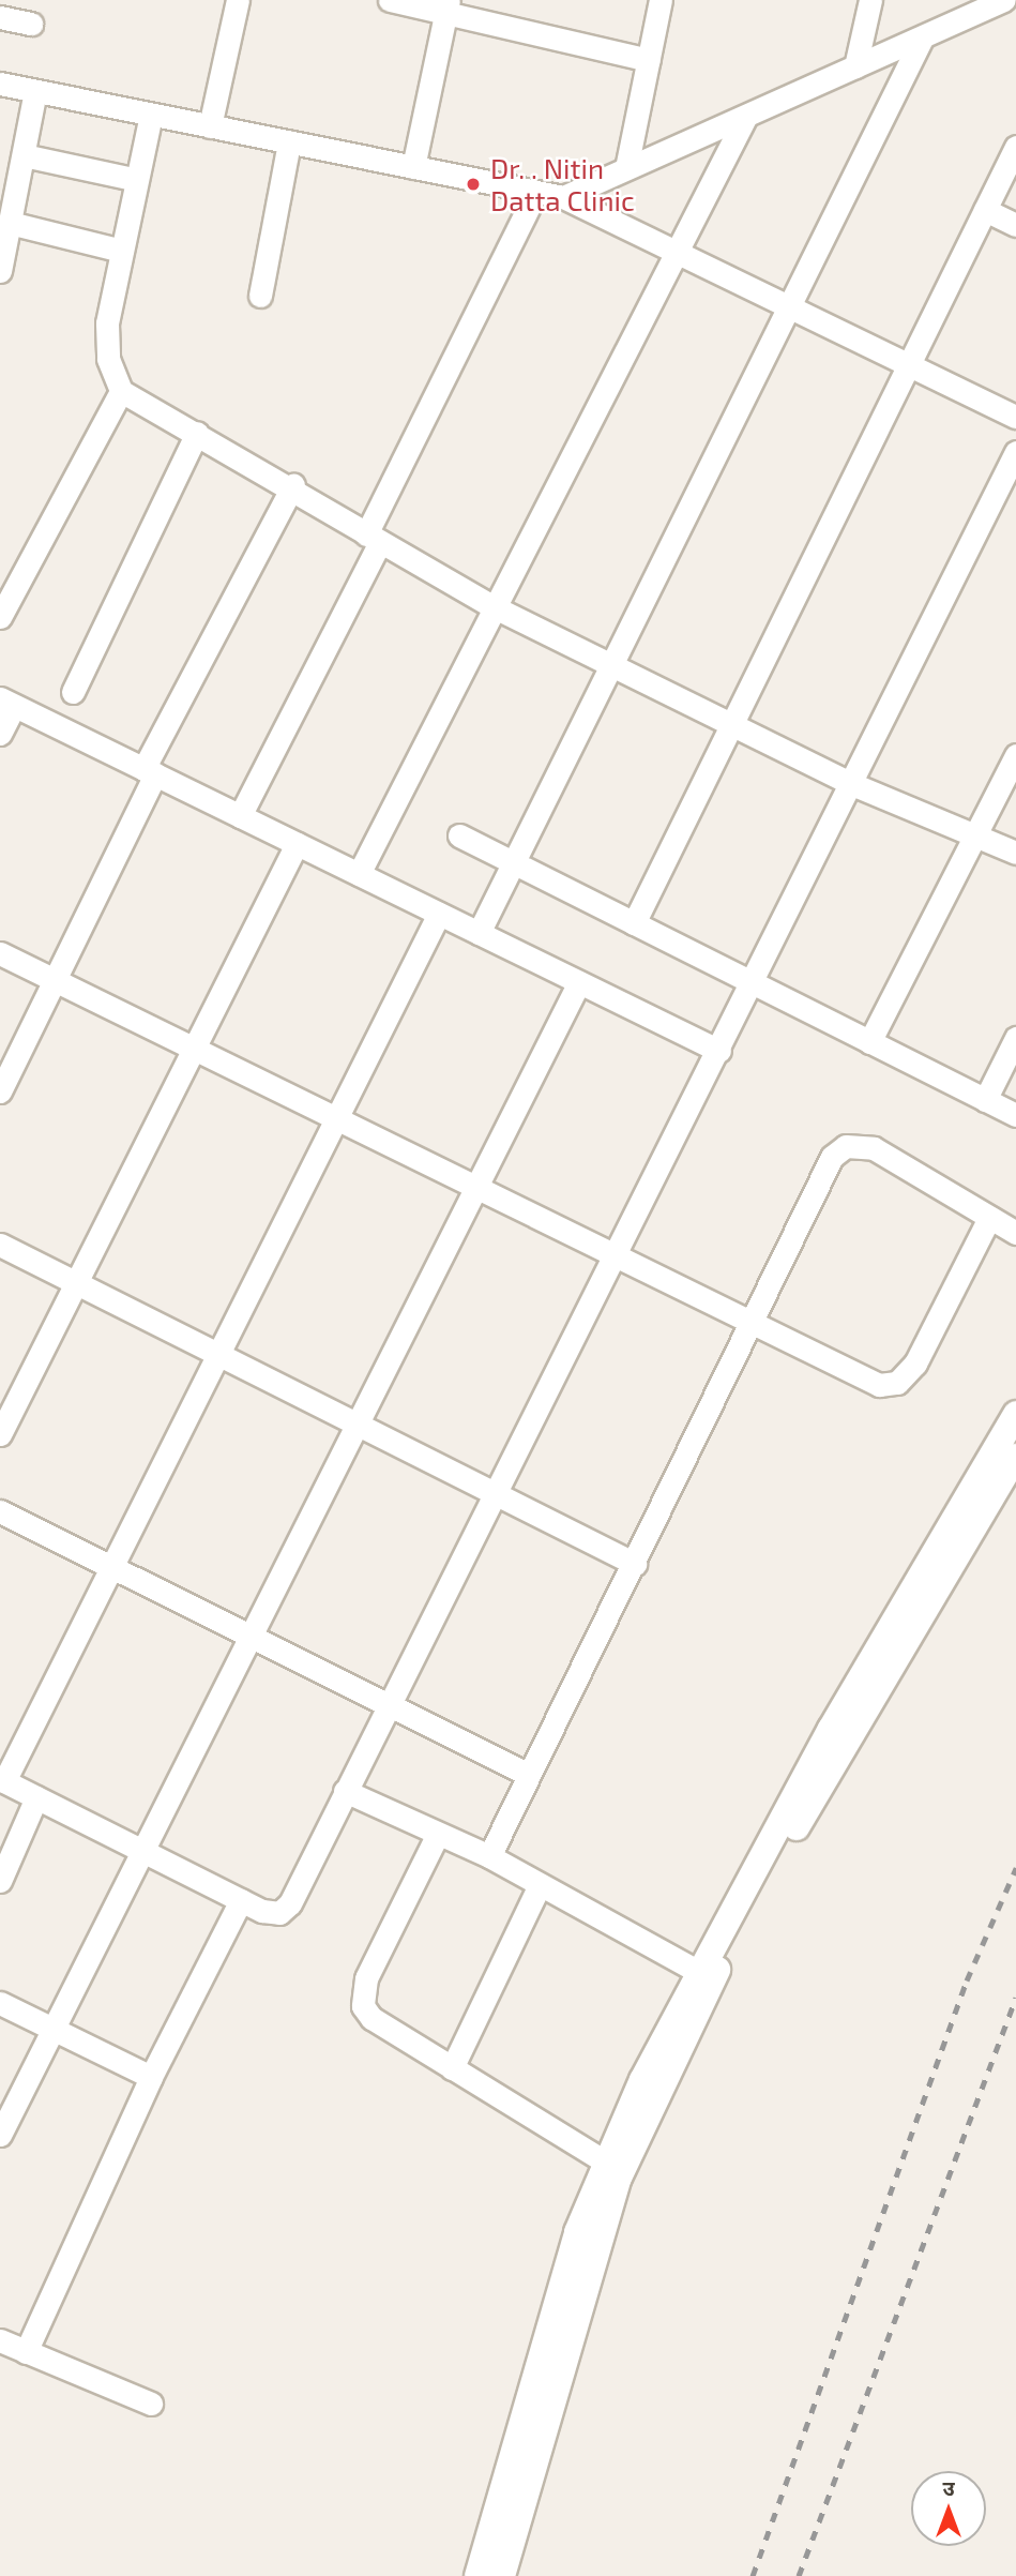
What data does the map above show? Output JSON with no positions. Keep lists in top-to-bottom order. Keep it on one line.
{"places":["Dr. . Nitin Datta Clinic"],"north":"top"}
